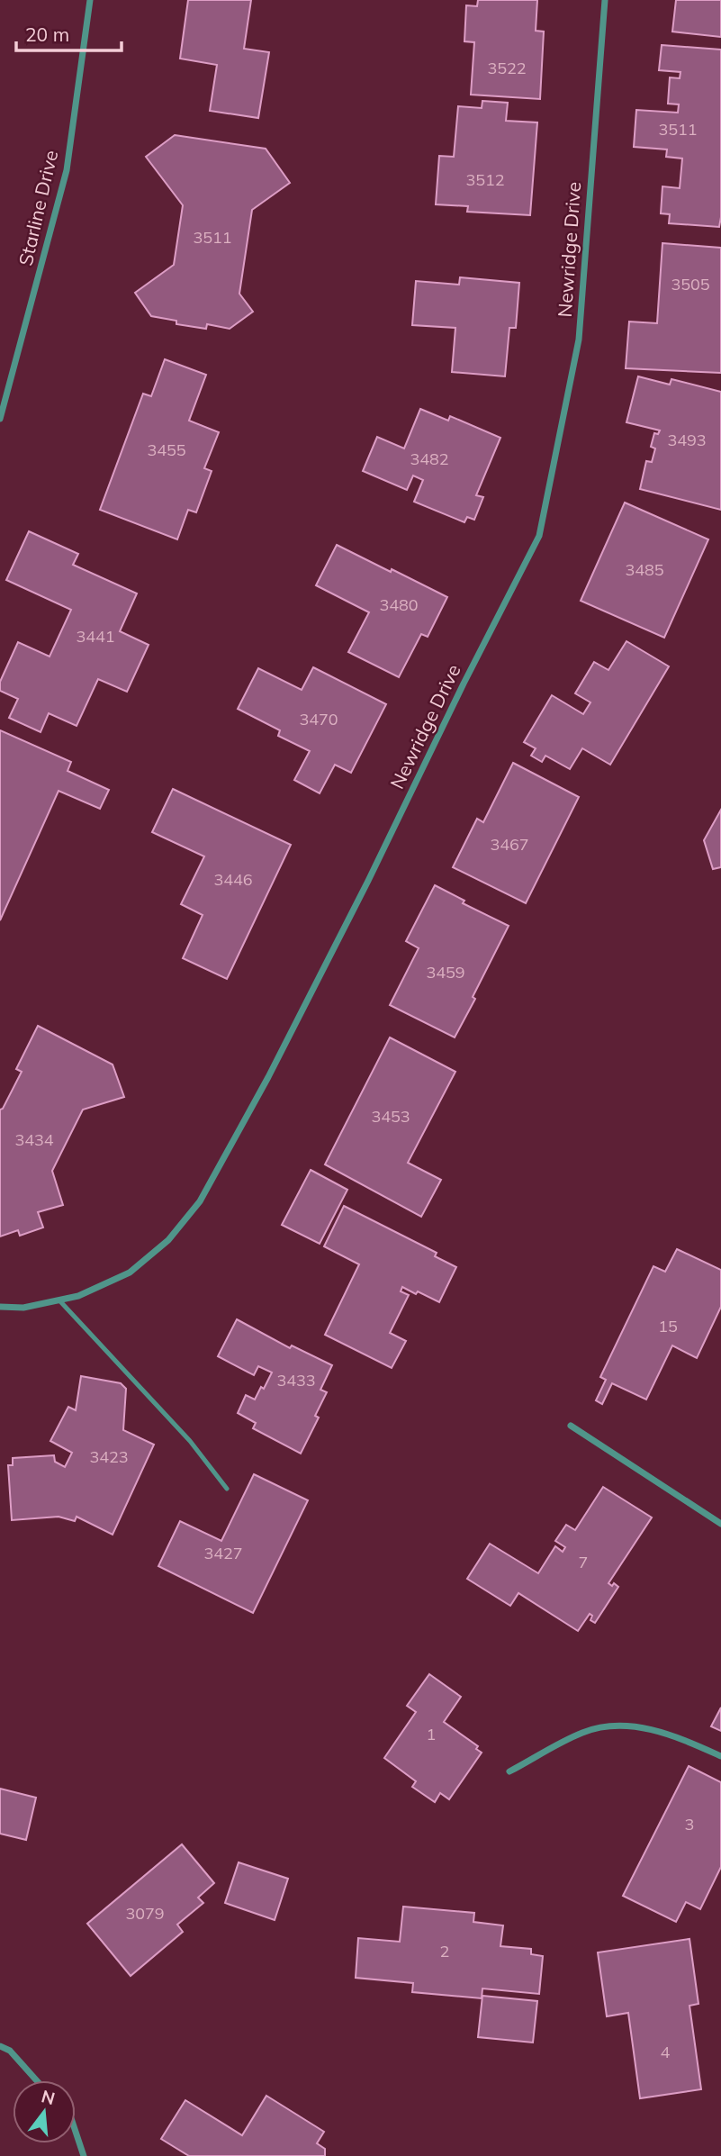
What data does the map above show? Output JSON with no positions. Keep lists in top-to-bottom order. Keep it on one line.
{"streets":{"street":["Starline Drive","Newridge Drive"]},"house_numbers":["3522","3511","3512","3511","3505","3493","3455","3482","3485","3480","3441","3470","3467","3446","3459","3453","3434","15","3433","3423","3427","7","1","3","3079","2","4"],"scale_bar":"20 m","north":"top"}
